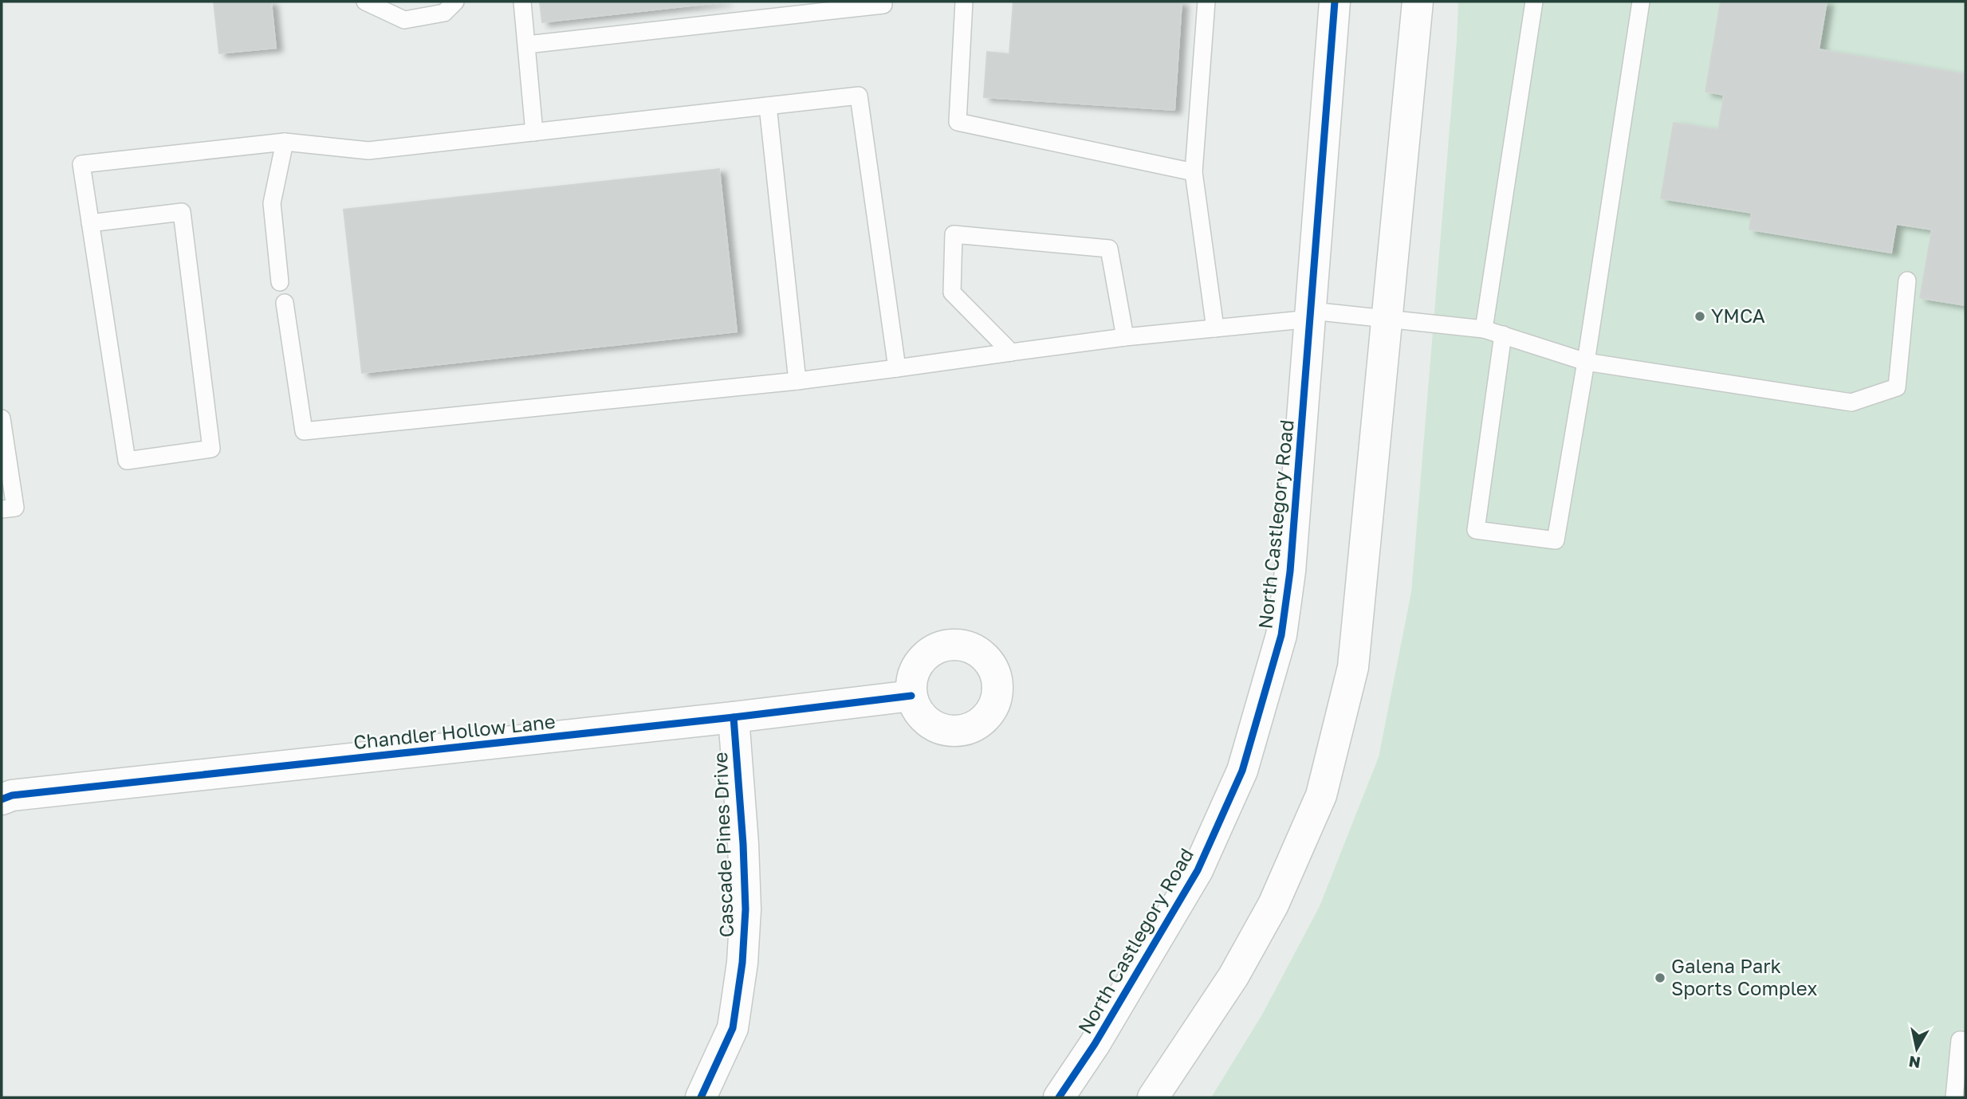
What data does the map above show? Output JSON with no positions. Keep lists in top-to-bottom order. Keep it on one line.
{"streets":{"street":["North Castlegory Road","Chandler Hollow Lane","Cascade Pines Drive"]},"crossings":[["Chandler Hollow Lane","Cascade Pines Drive"]],"places":["YMCA","Galena Park Sports Complex"],"north":"bottom"}
